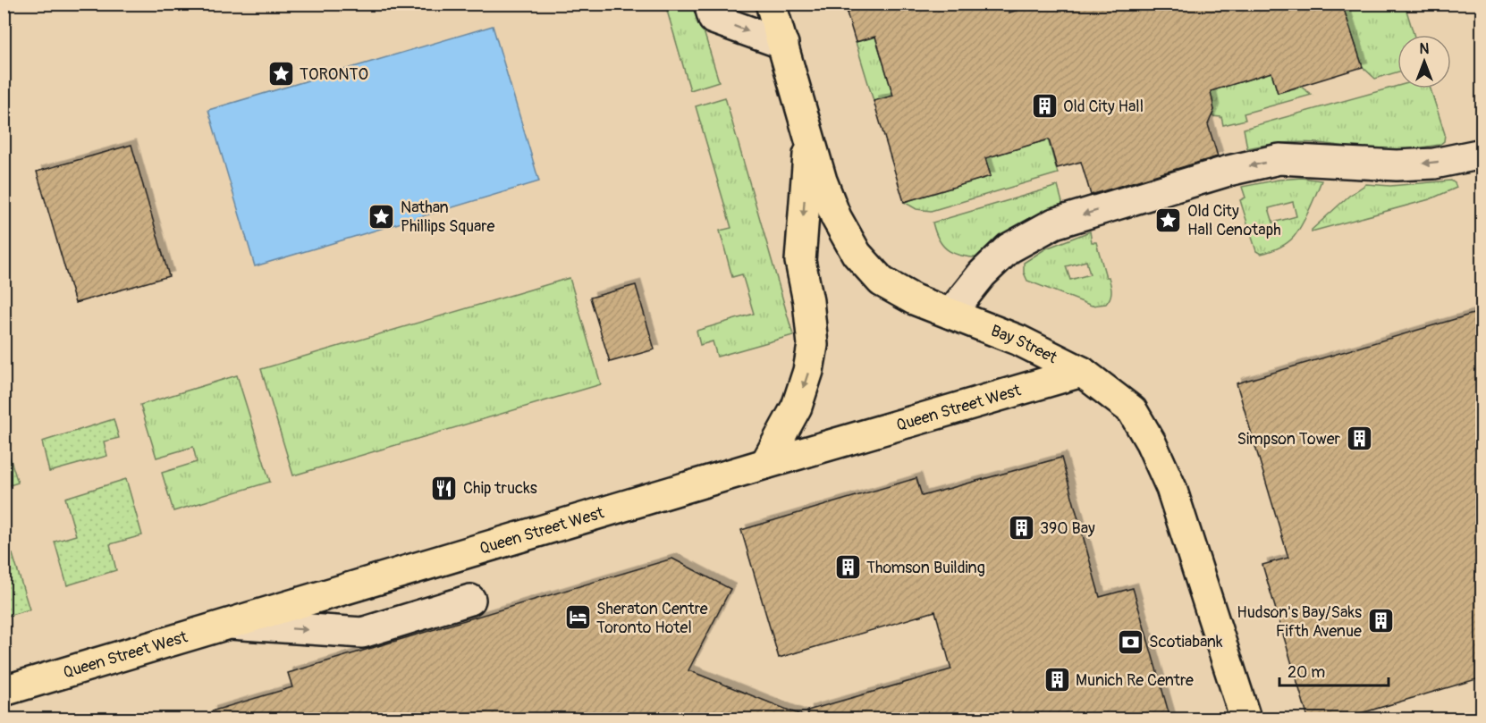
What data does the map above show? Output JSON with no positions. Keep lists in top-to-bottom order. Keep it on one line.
{"streets":{"main road":["Bay Street","Queen Street West"]},"crossings":[["Bay Street","Queen Street West"]],"places":{"place":["TORONTO","Nathan Phillips Square","Old City Hall Cenotaph"],"building":["Old City Hall","Simpson Tower","390 Bay","Thomson Building","Hudson's Bay/Saks Fifth Avenue","Munich Re Centre"],"restaurant":["Chip trucks"],"hotel":["Sheraton Centre Toronto Hotel"],"bank":["Scotiabank"]},"scale_bar":"20 m","north":"top"}
